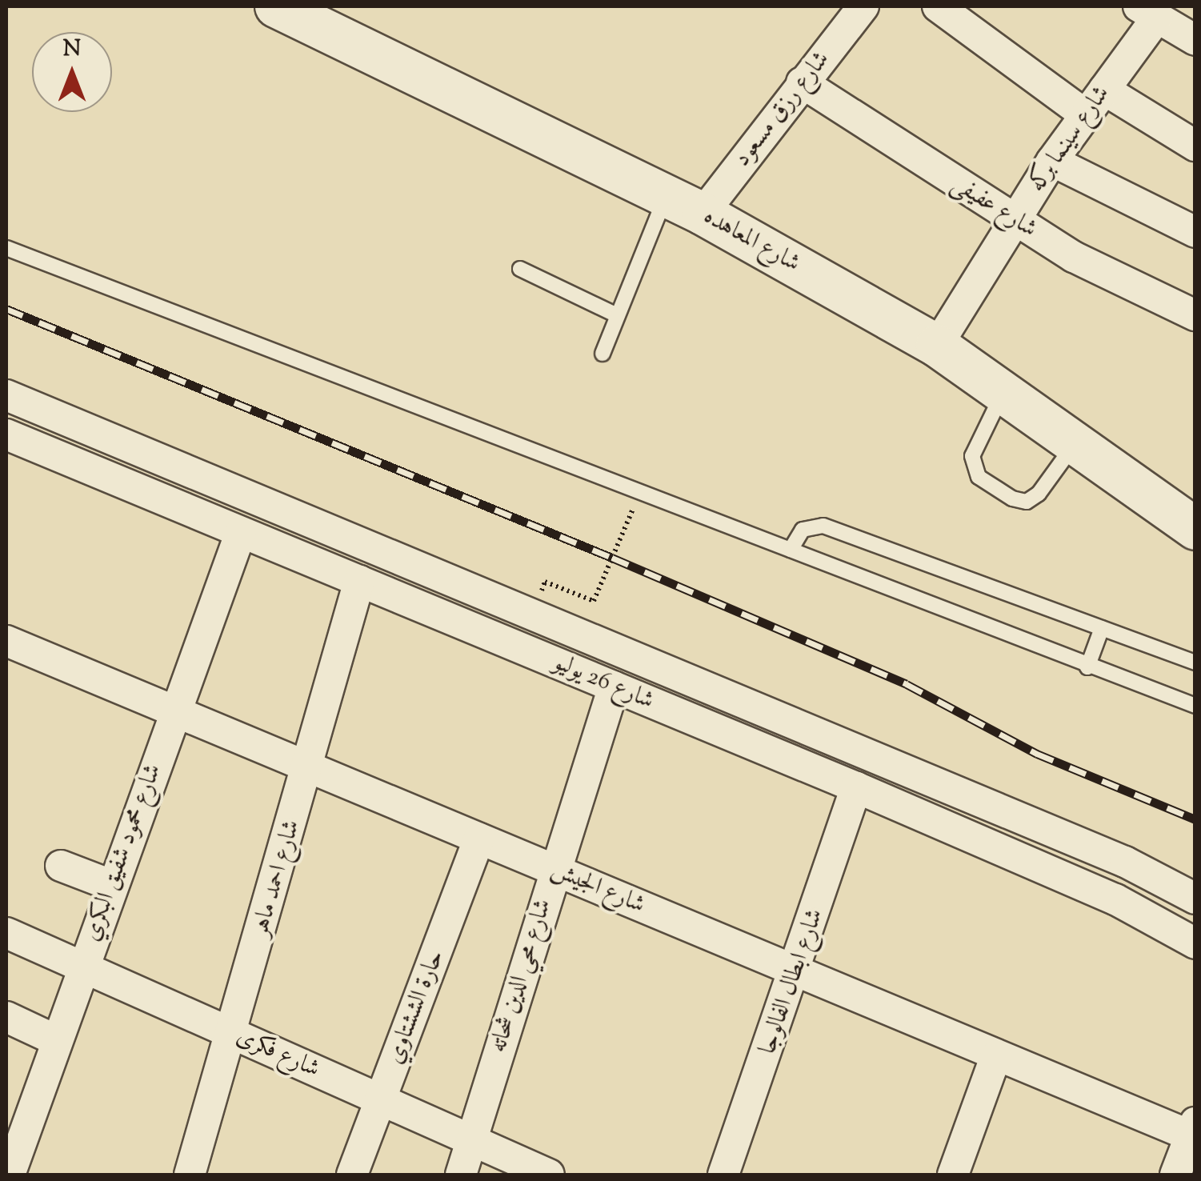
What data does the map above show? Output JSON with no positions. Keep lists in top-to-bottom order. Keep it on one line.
{"streets":{"main road":["شارع المعاهده"],"street":["شارع رزق مسعود","شارع سينما بركه","شارع عفيفى","شارع 26 يوليو","شارع محمود شفيق البكري","شارع احمد ماهر","شارع الجيش","شارع محي الدين شحاته","شارع ابطال الفالوجا","حارة الششتاوي","شارع فكرى"]},"crossings":[["شارع رزق مسعود","شارع عفيفى"],["شارع رزق مسعود","شارع المعاهده"],["شارع سينما بركه","شارع عفيفى"],["شارع سينما بركه","شارع المعاهده"],["شارع 26 يوليو","شارع محمود شفيق البكري"],["شارع 26 يوليو","شارع احمد ماهر"],["شارع 26 يوليو","شارع محي الدين شحاته"],["شارع 26 يوليو","شارع ابطال الفالوجا"],["شارع محمود شفيق البكري","شارع الجيش"],["شارع محمود شفيق البكري","شارع فكرى"],["شارع احمد ماهر","شارع الجيش"],["شارع احمد ماهر","شارع فكرى"],["شارع الجيش","شارع محي الدين شحاته"],["شارع الجيش","شارع ابطال الفالوجا"],["شارع الجيش","حارة الششتاوي"],["شارع محي الدين شحاته","شارع فكرى"],["حارة الششتاوي","شارع فكرى"]],"north":"top"}
